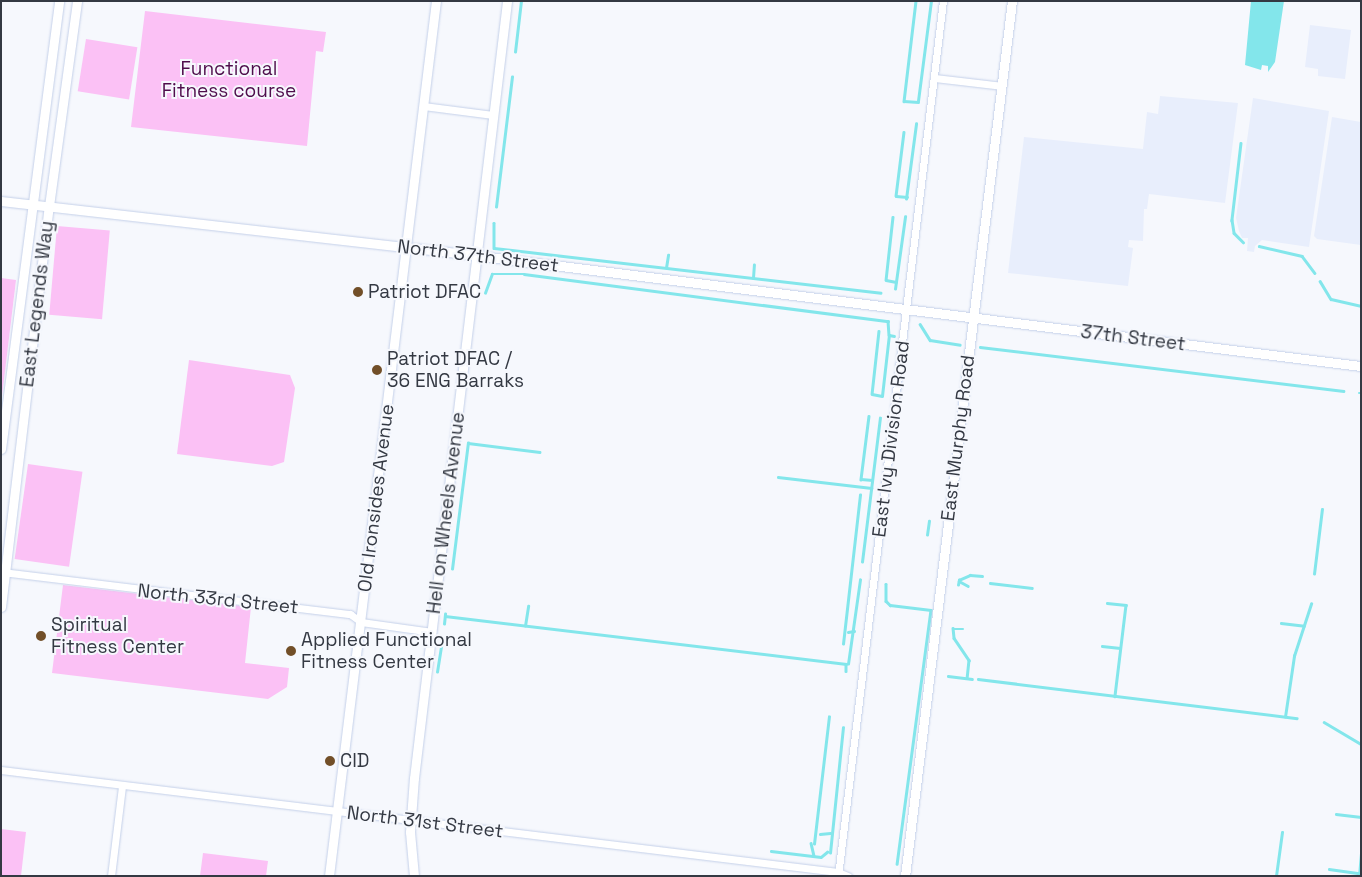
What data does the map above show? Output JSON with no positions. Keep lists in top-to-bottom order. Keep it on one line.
{"streets":{"street":["North 37th Street","East Legends Way","37th Street","East Murphy Road","East Ivy Division Road","Old Ironsides Avenue","Hell on Wheels Avenue","North 33rd Street","North 31st Street"]},"crossings":[["North 37th Street","East Legends Way"],["North 37th Street","37th Street"],["North 37th Street","East Ivy Division Road"],["North 37th Street","Old Ironsides Avenue"],["North 37th Street","Hell on Wheels Avenue"],["East Legends Way","North 33rd Street"],["37th Street","East Murphy Road"],["37th Street","East Ivy Division Road"],["East Ivy Division Road","North 31st Street"],["Old Ironsides Avenue","North 33rd Street"],["Old Ironsides Avenue","North 31st Street"],["Hell on Wheels Avenue","North 33rd Street"],["Hell on Wheels Avenue","North 31st Street"]],"parks":["Functional Fitness course"],"places":["Patriot DFAC","Patriot DFAC / 36 ENG Barraks","Spiritual Fitness Center","Applied Functional Fitness Center","CID"]}
